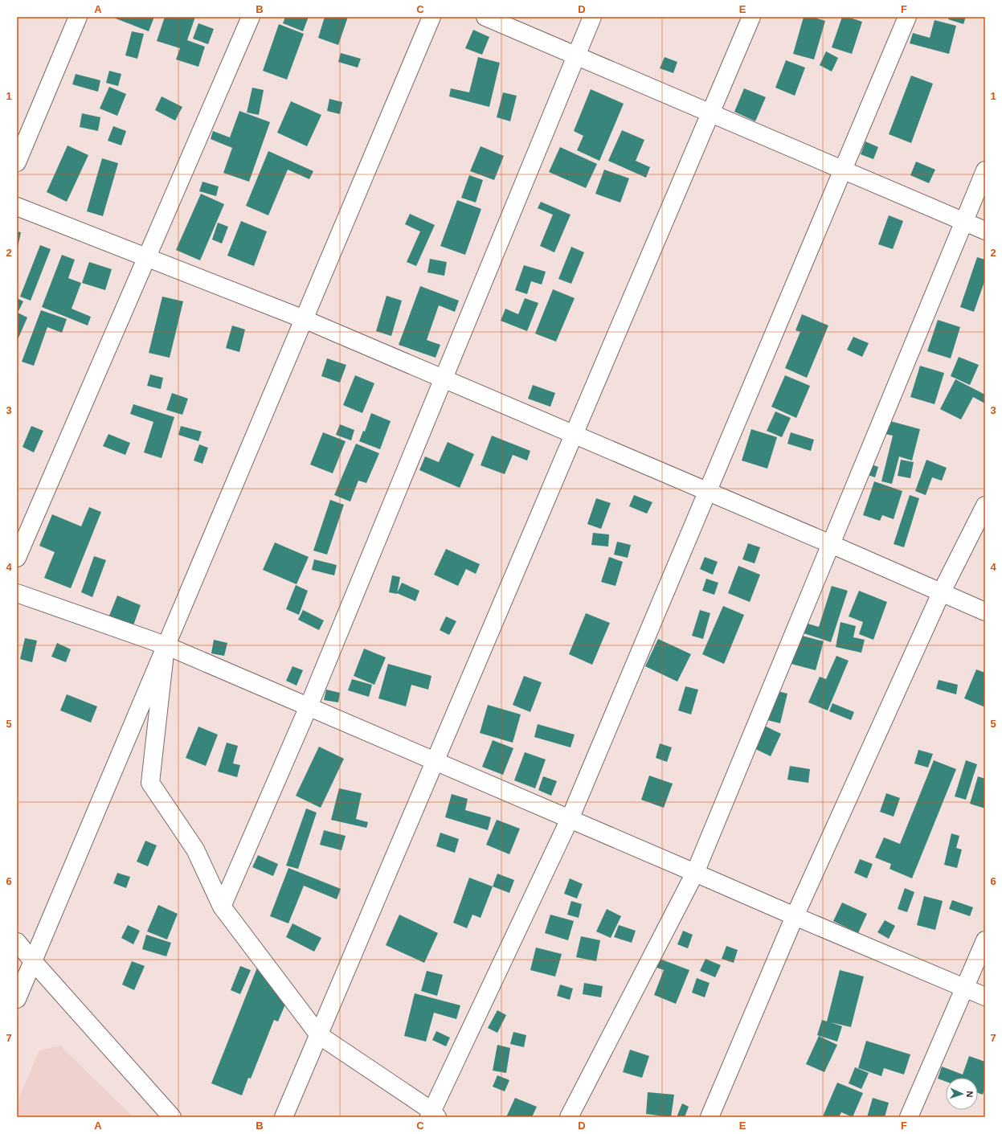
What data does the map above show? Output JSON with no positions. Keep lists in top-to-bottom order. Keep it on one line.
{"north":"right","grid":{"columns":["A","B","C","D","E","F"],"rows":["1","2","3","4","5","6","7"]}}
